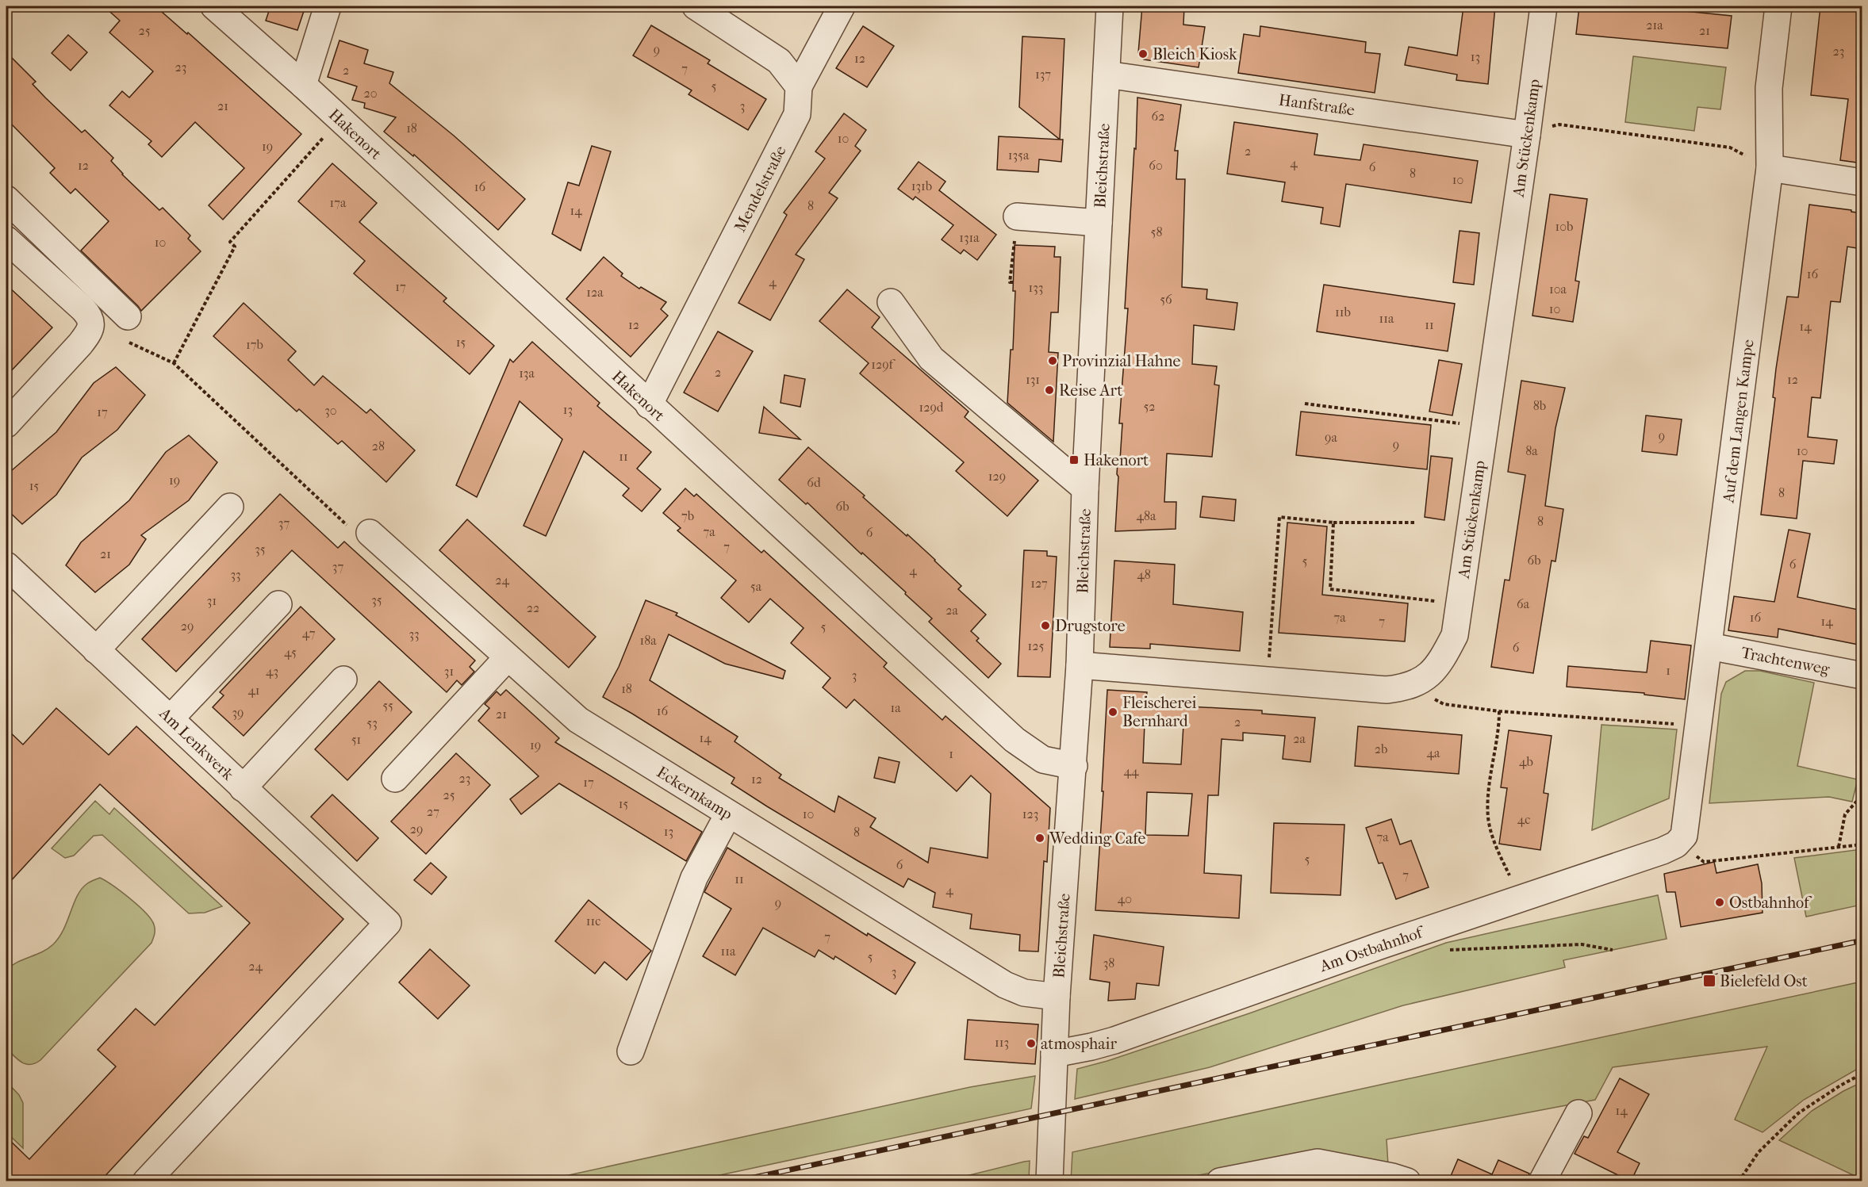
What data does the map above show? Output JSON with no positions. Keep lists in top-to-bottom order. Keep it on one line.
{"streets":{"street":["Hanfstraße","Hakenort","Am Stückenkamp","Bleichstraße","Mendelstraße","Auf dem Langen Kampe","Trachtenweg","Am Lenkwerk","Eckernkamp","Am Ostbahnhof"]},"crossings":[["Hanfstraße","Am Stückenkamp"],["Hanfstraße","Bleichstraße"],["Hakenort","Bleichstraße"],["Hakenort","Mendelstraße"],["Am Stückenkamp","Bleichstraße"],["Bleichstraße","Eckernkamp"],["Bleichstraße","Am Ostbahnhof"],["Auf dem Langen Kampe","Trachtenweg"],["Auf dem Langen Kampe","Am Ostbahnhof"]],"places":{"other":["Bleich Kiosk","Provinzial Hahne","Reise Art","Drugstore","Fleischerei Bernhard","Wedding Cafe","Ostbahnhof","atmosphair"],"transit":["Hakenort","Bielefeld Ost"]},"house_numbers":["21a","25","21","9","23","13","12","23","7","2","137","5","20","21","3","62","18","10","19","2","135a","4","12","60","6","8","10","131b","16","17a","8","14","10b","58","131a","10","16","4","17","133","10a","12a","56","10","11b","11a","12","11","14","15","17b","129f","2","13a","131","12","8b","52","129d","13","30","17","9","9a","9","28","8a","10","11","129","19","6d","15","8","6b","7b","48a","8","37","7a","6","7","35","21","6b","5","6","37","4","33","48","24","127","5a","35","31","6a","22","2a","7a","16","7","14","29","5","47","33","18a","125","6","45","1","43","31","3","18","41","55","1a","16","39","21","2","53","14","2a","51","19","2b","4a","1","4b","44","23","12","17","25","15","27","10","123","4c","29","13","8","7a","5","6","7","11","4","40","9","11c","7","11a","5","38","24","3","113","14"]}
